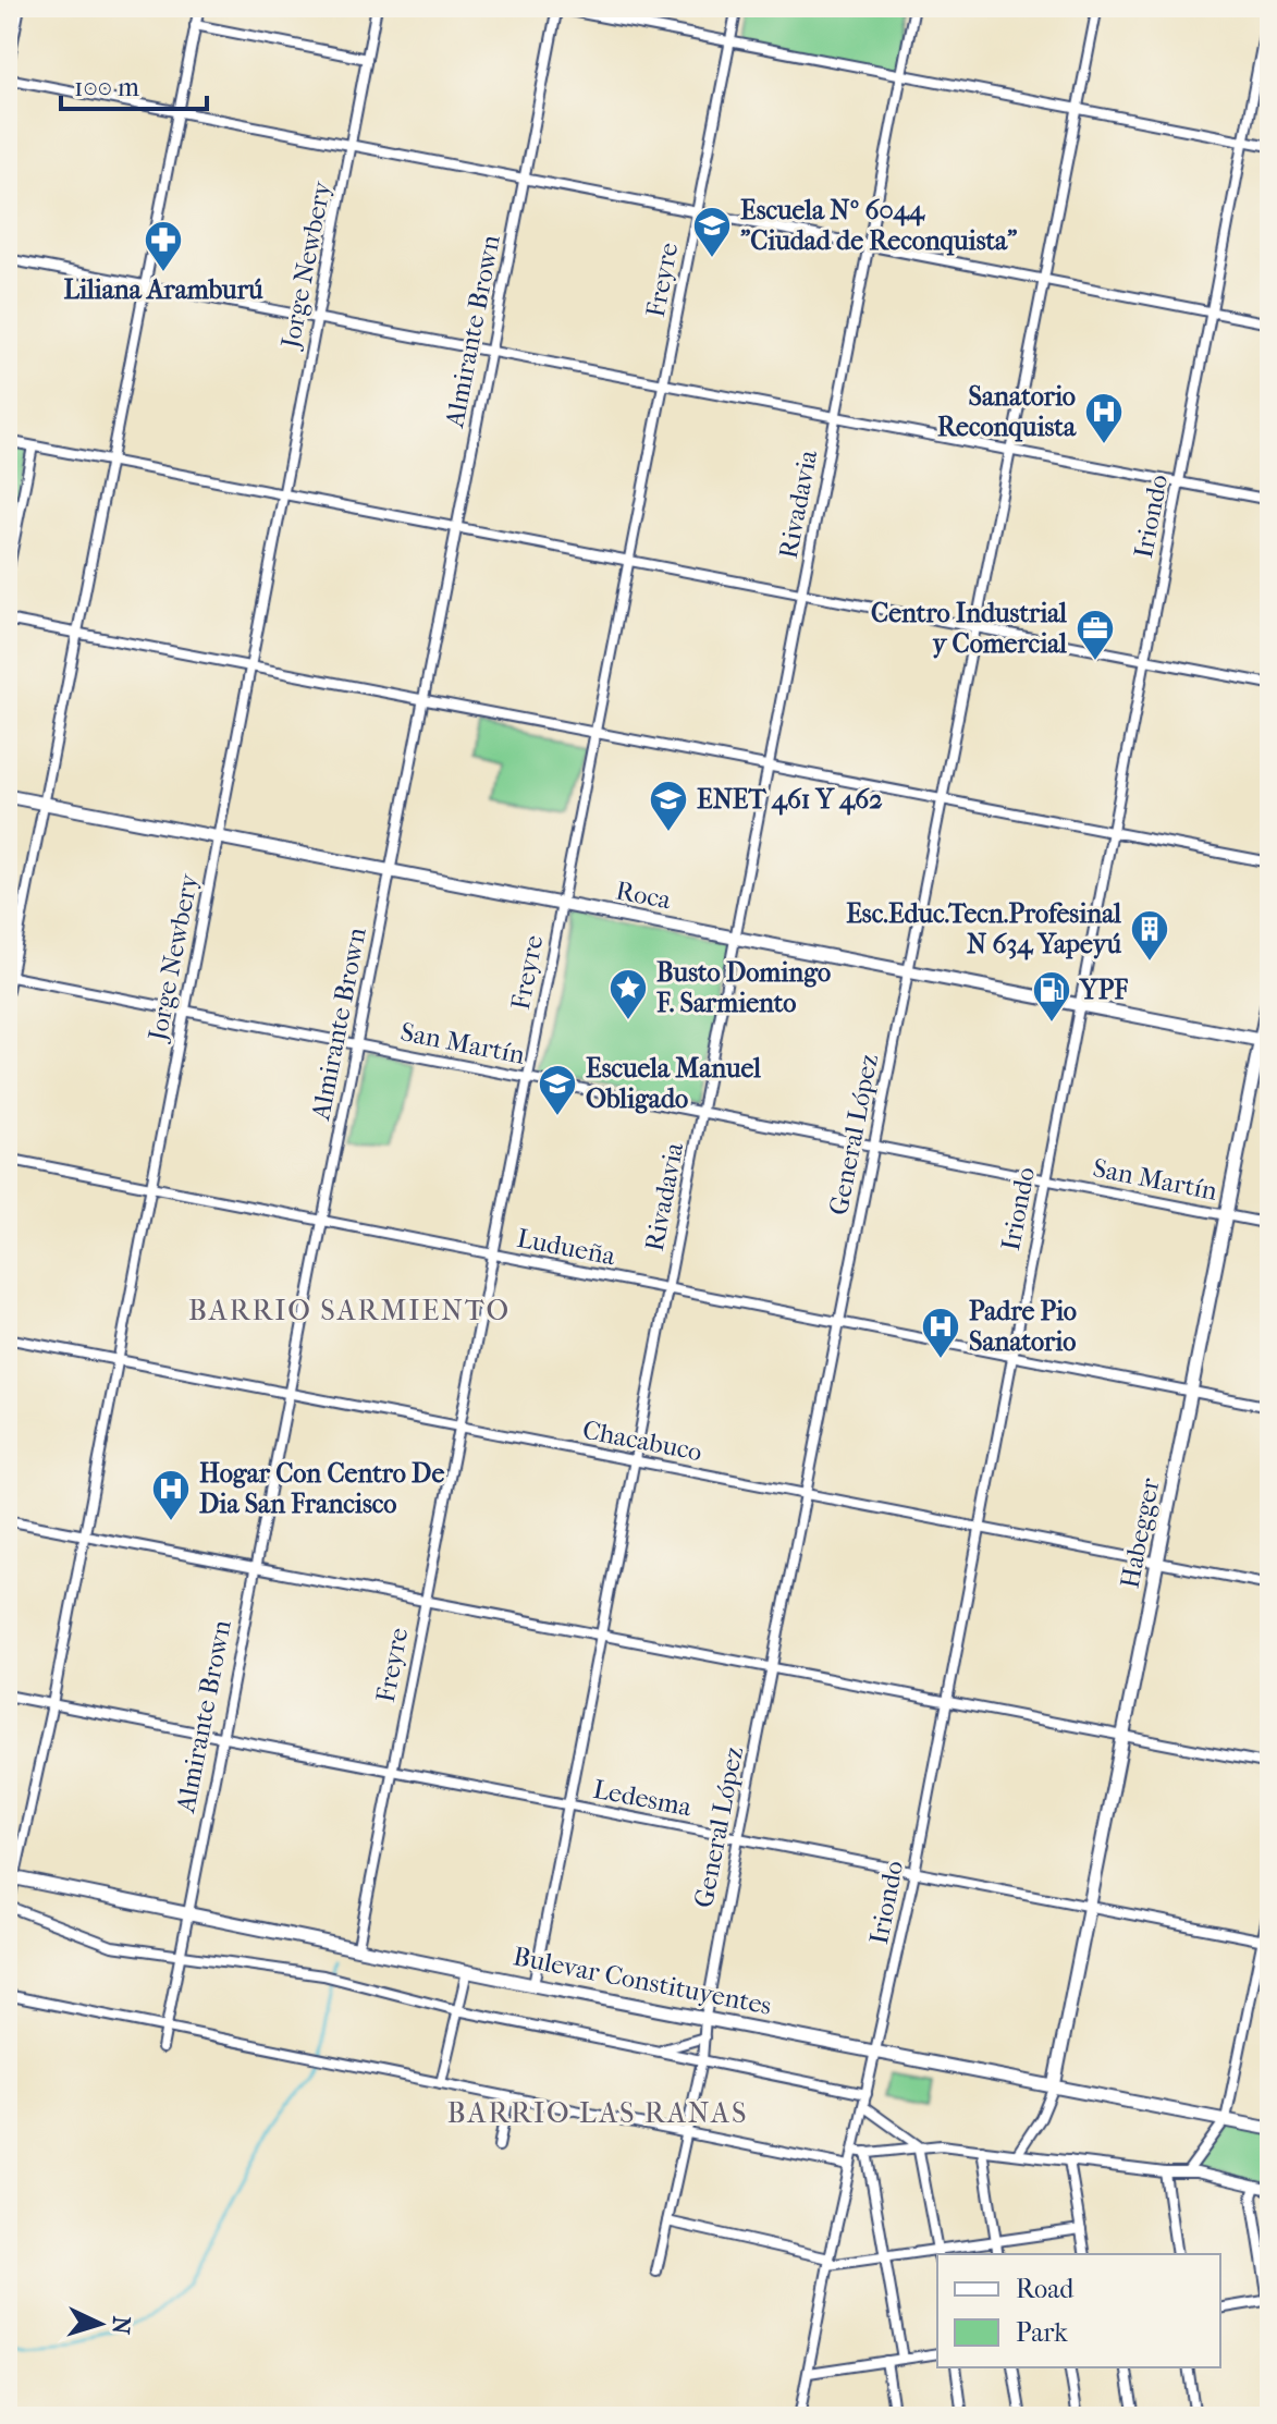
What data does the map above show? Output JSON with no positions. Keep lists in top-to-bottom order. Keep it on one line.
{"streets":{"street":["Jorge Newbery","Freyre","Almirante Brown","Rivadavia","Iriondo","Roca","San Martín","General López","Ludueña","Chacabuco","Habegger","Ledesma","Bulevar Constituyentes"]},"crossings":[["Jorge Newbery","Roca"],["Jorge Newbery","San Martín"],["Jorge Newbery","Ludueña"],["Jorge Newbery","Chacabuco"],["Jorge Newbery","Ledesma"],["Jorge Newbery","Bulevar Constituyentes"],["Freyre","Roca"],["Freyre","San Martín"],["Freyre","Ludueña"],["Freyre","Chacabuco"],["Freyre","Ledesma"],["Freyre","Bulevar Constituyentes"],["Almirante Brown","Roca"],["Almirante Brown","San Martín"],["Almirante Brown","Ludueña"],["Almirante Brown","Chacabuco"],["Almirante Brown","Ledesma"],["Almirante Brown","Bulevar Constituyentes"],["Rivadavia","Roca"],["Rivadavia","San Martín"],["Rivadavia","Ludueña"],["Rivadavia","Chacabuco"],["Rivadavia","Ledesma"],["Rivadavia","Bulevar Constituyentes"],["Iriondo","Roca"],["Iriondo","San Martín"],["Iriondo","Ludueña"],["Iriondo","Chacabuco"],["Iriondo","Ledesma"],["Iriondo","Bulevar Constituyentes"],["Roca","General López"],["Roca","Habegger"],["San Martín","General López"],["San Martín","Habegger"],["General López","Ludueña"],["General López","Chacabuco"],["General López","Ledesma"],["General López","Bulevar Constituyentes"],["Ludueña","Habegger"],["Chacabuco","Habegger"],["Habegger","Ledesma"],["Habegger","Bulevar Constituyentes"]],"districts":["BARRIO SARMIENTO","BARRIO LAS RANAS"],"places":{"school or university":["Escuela Nº 6044 \"Ciudad de Reconquista\"","ENET 461 Y 462","Escuela Manuel Obligado"],"pharmacy":["Liliana Aramburú"],"hospital":["Sanatorio Reconquista","Padre Pio Sanatorio","Hogar Con Centro De Dia San Francisco"],"office":["Centro Industrial y Comercial"],"building":["Esc.Educ.Tecn.Profesinal N 634 Yapeyú"],"place":["Busto Domingo F. Sarmiento"],"fuel station":["YPF"]},"legend":["Road","Park"],"scale_bar":"100 m","north":"right"}
